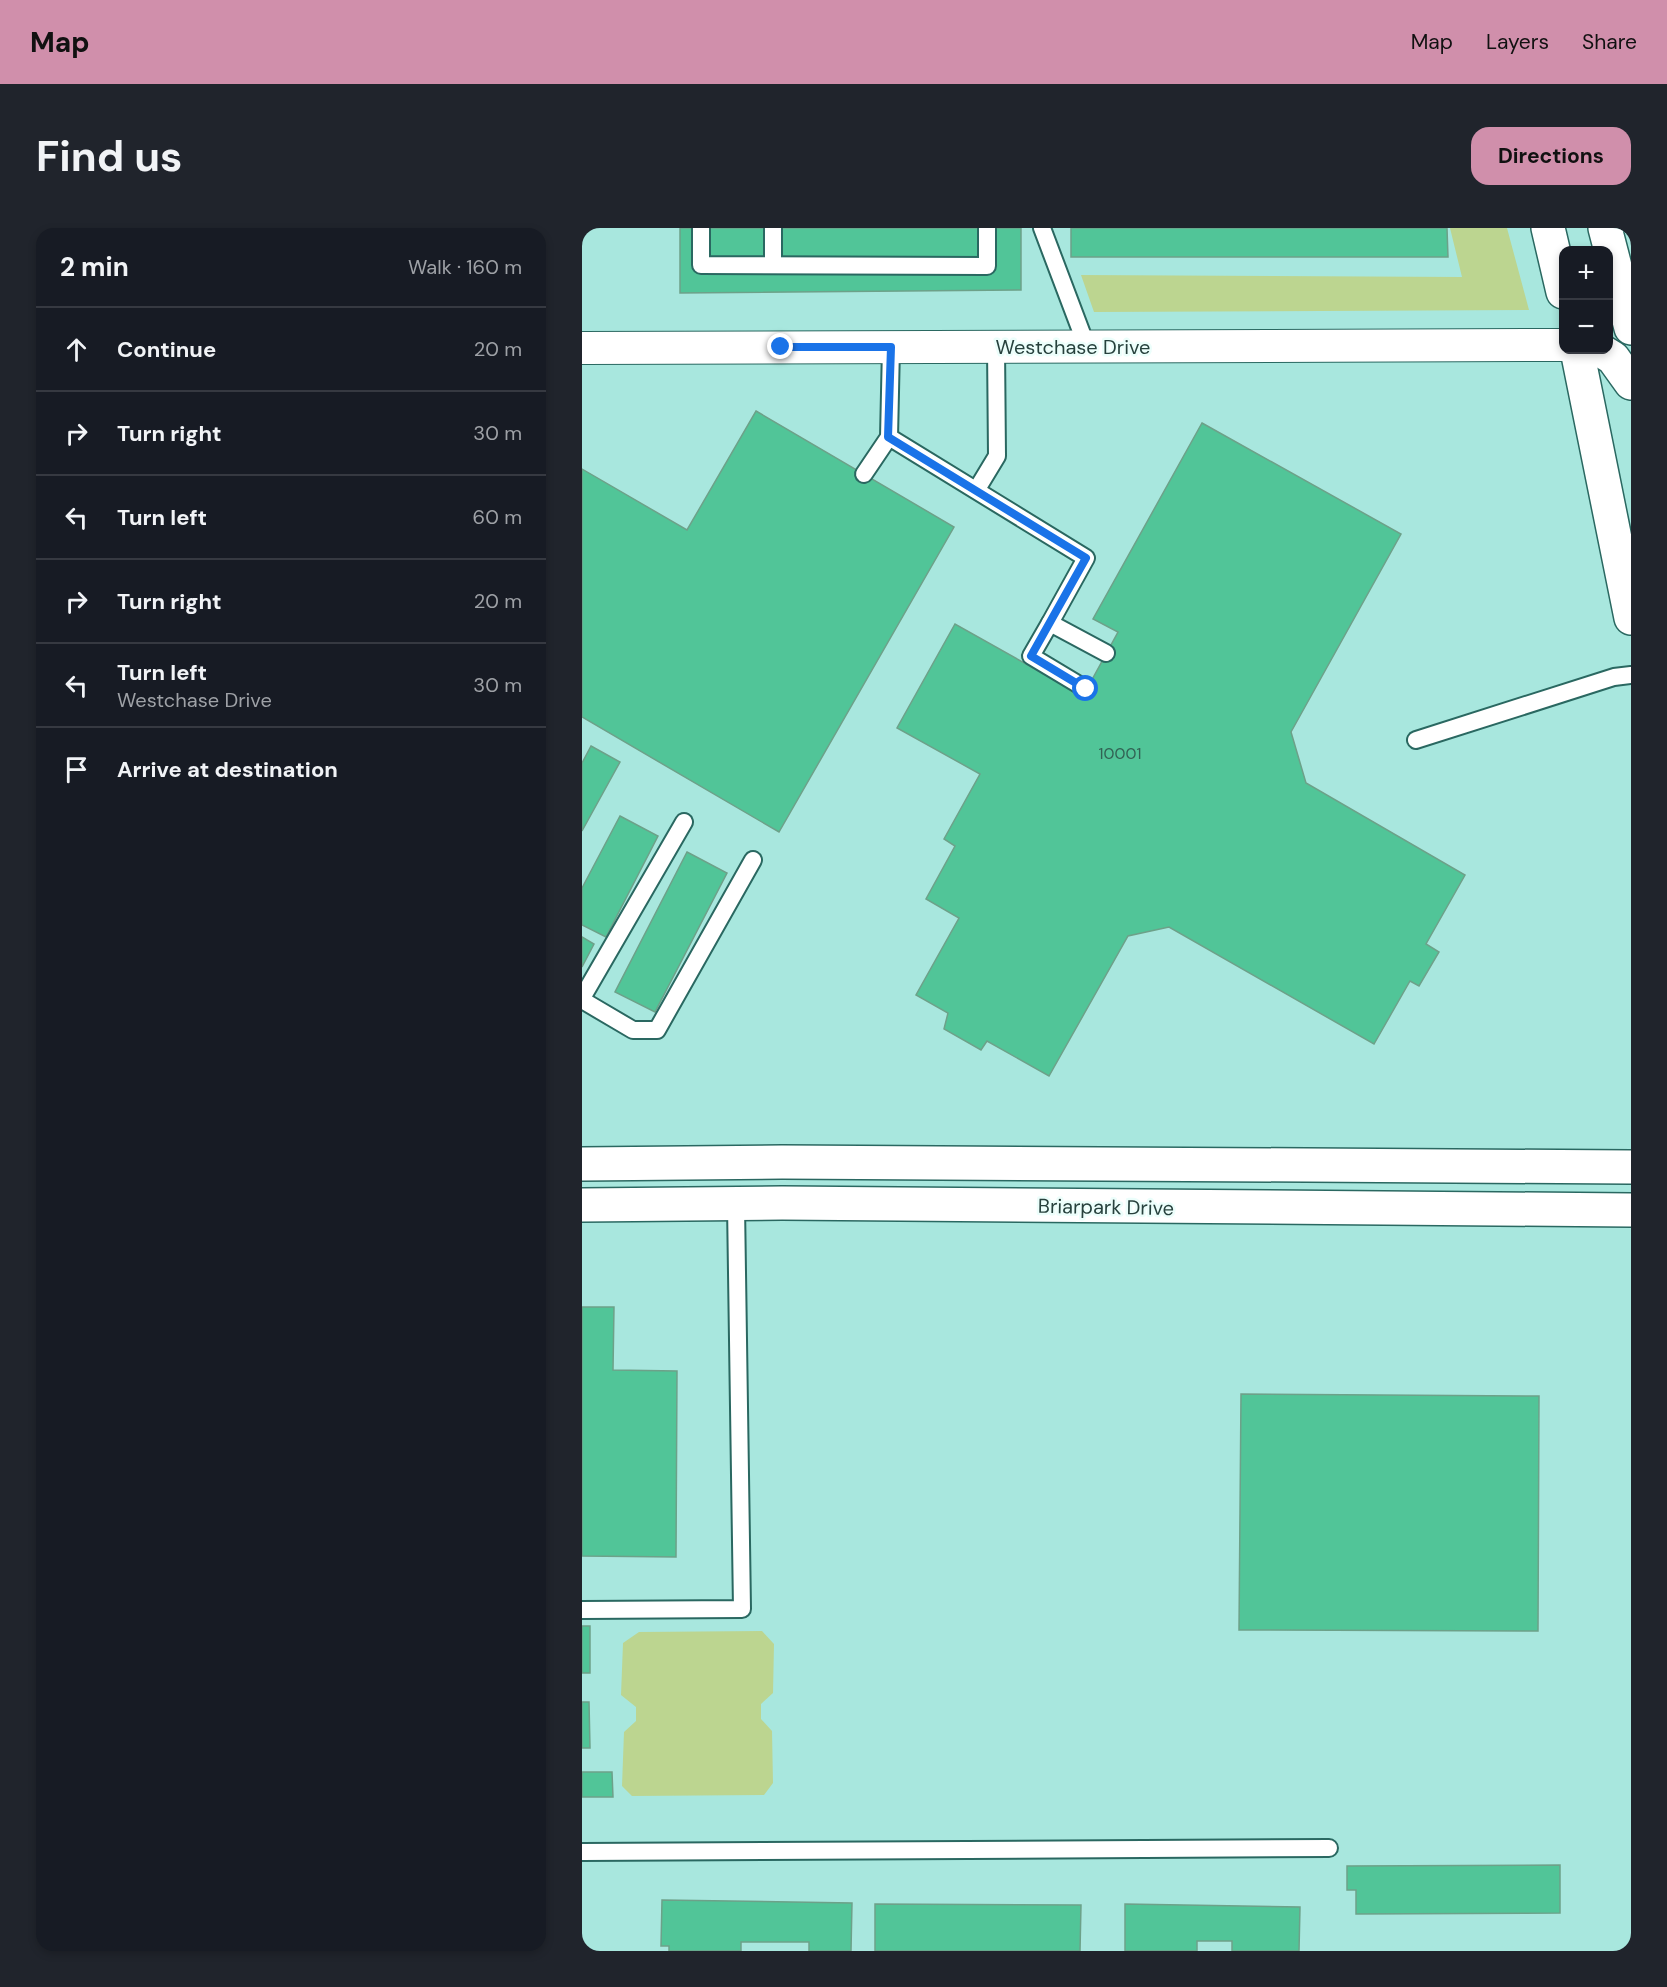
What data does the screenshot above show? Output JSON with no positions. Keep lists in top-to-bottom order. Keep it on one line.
{"streets":{"street":["Westchase Drive","Briarpark Drive"]},"house_numbers":["10001"],"page":{"header":"Map","nav":["Map","Layers","Share"],"buttons":"Directions","title":"Find us","heading":["2 min","Walk · 160 m"],"map_buttons":["+","−"],"list":[["Continue","20 m"],["Turn right","30 m"],["Turn left","60 m"],["Turn right","20 m"],["Turn left","Westchase Drive","30 m"],"Arrive at destination"]}}
